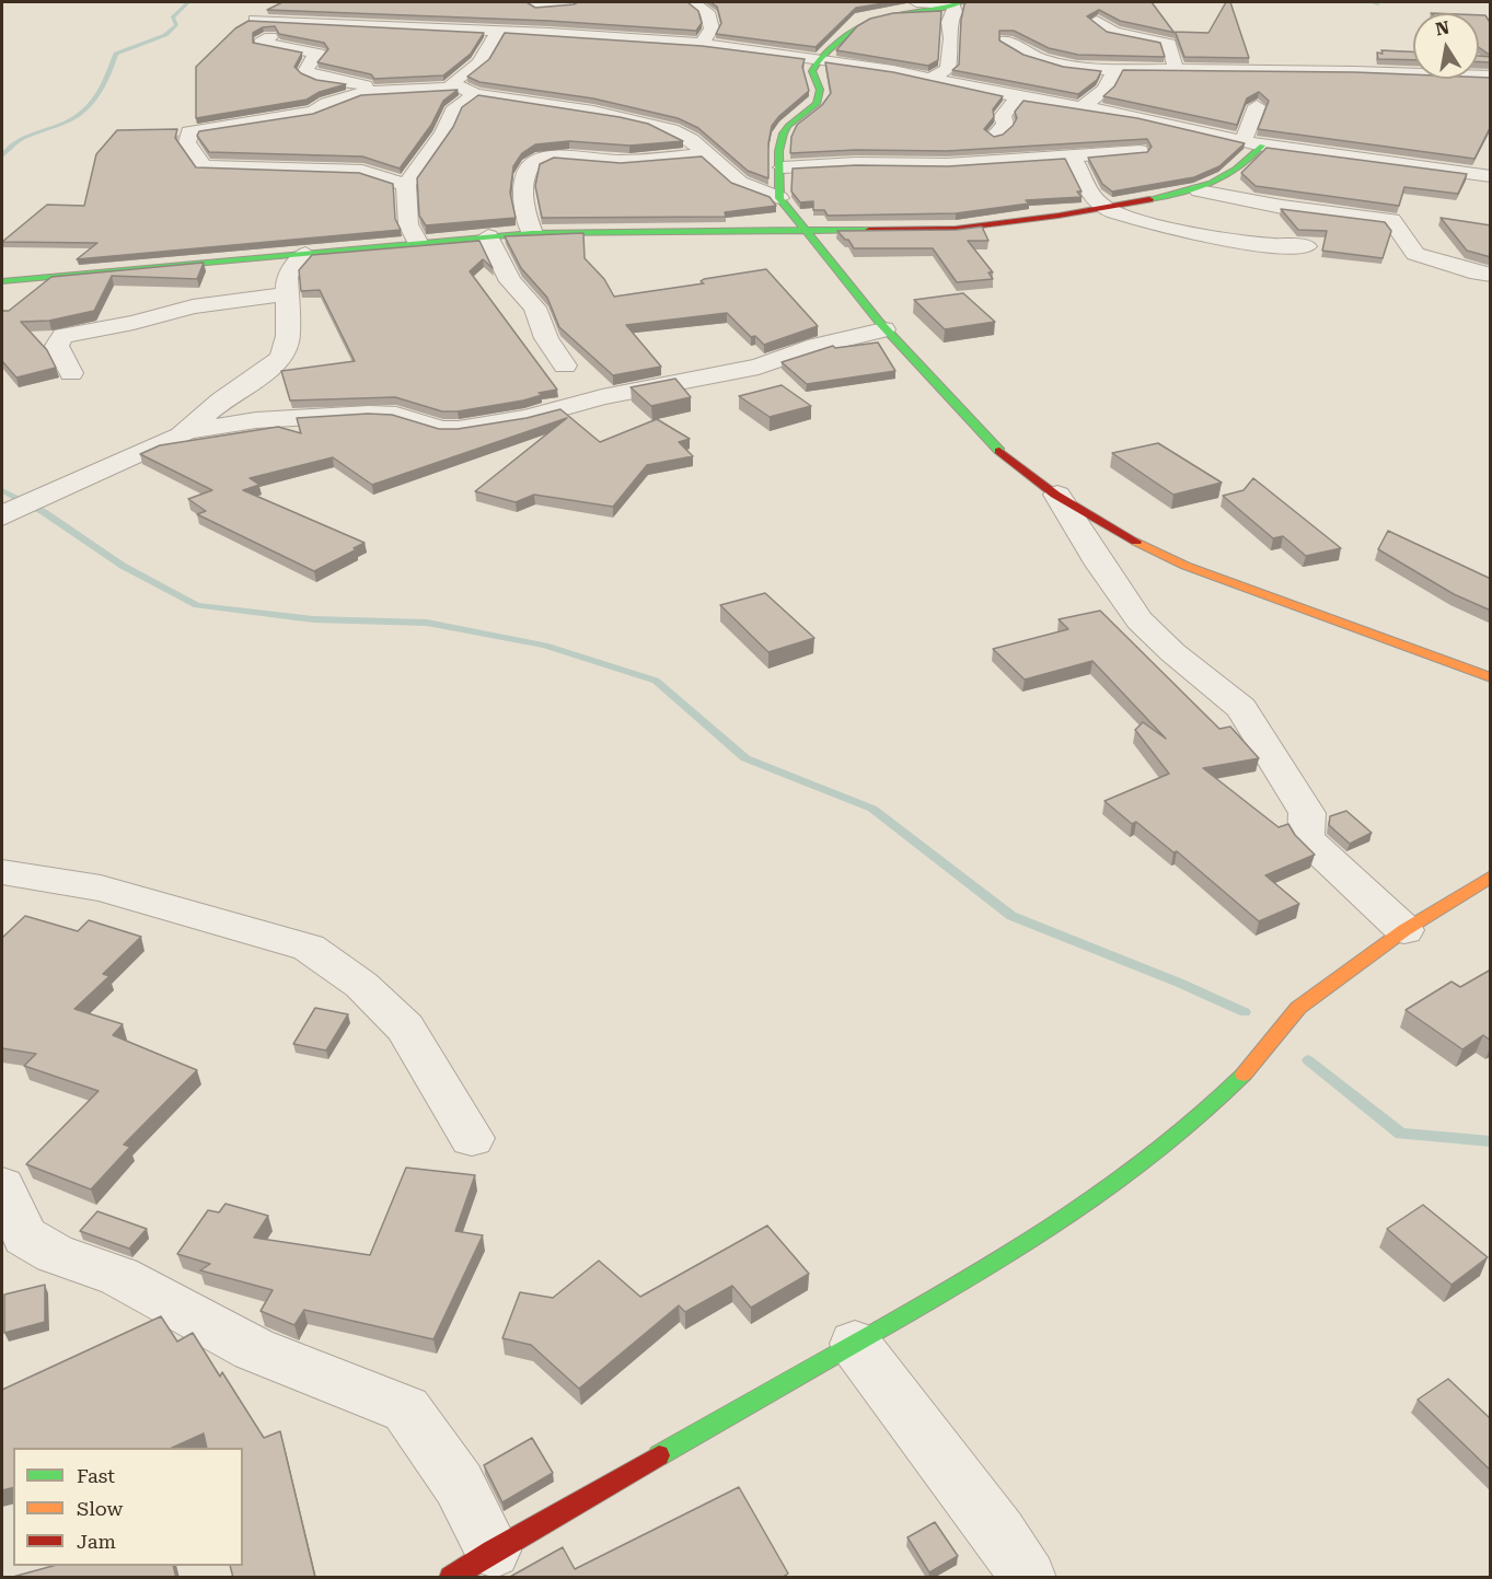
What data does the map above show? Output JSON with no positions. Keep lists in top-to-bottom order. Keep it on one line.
{"legend":["Fast","Slow","Jam"],"north":"top"}
